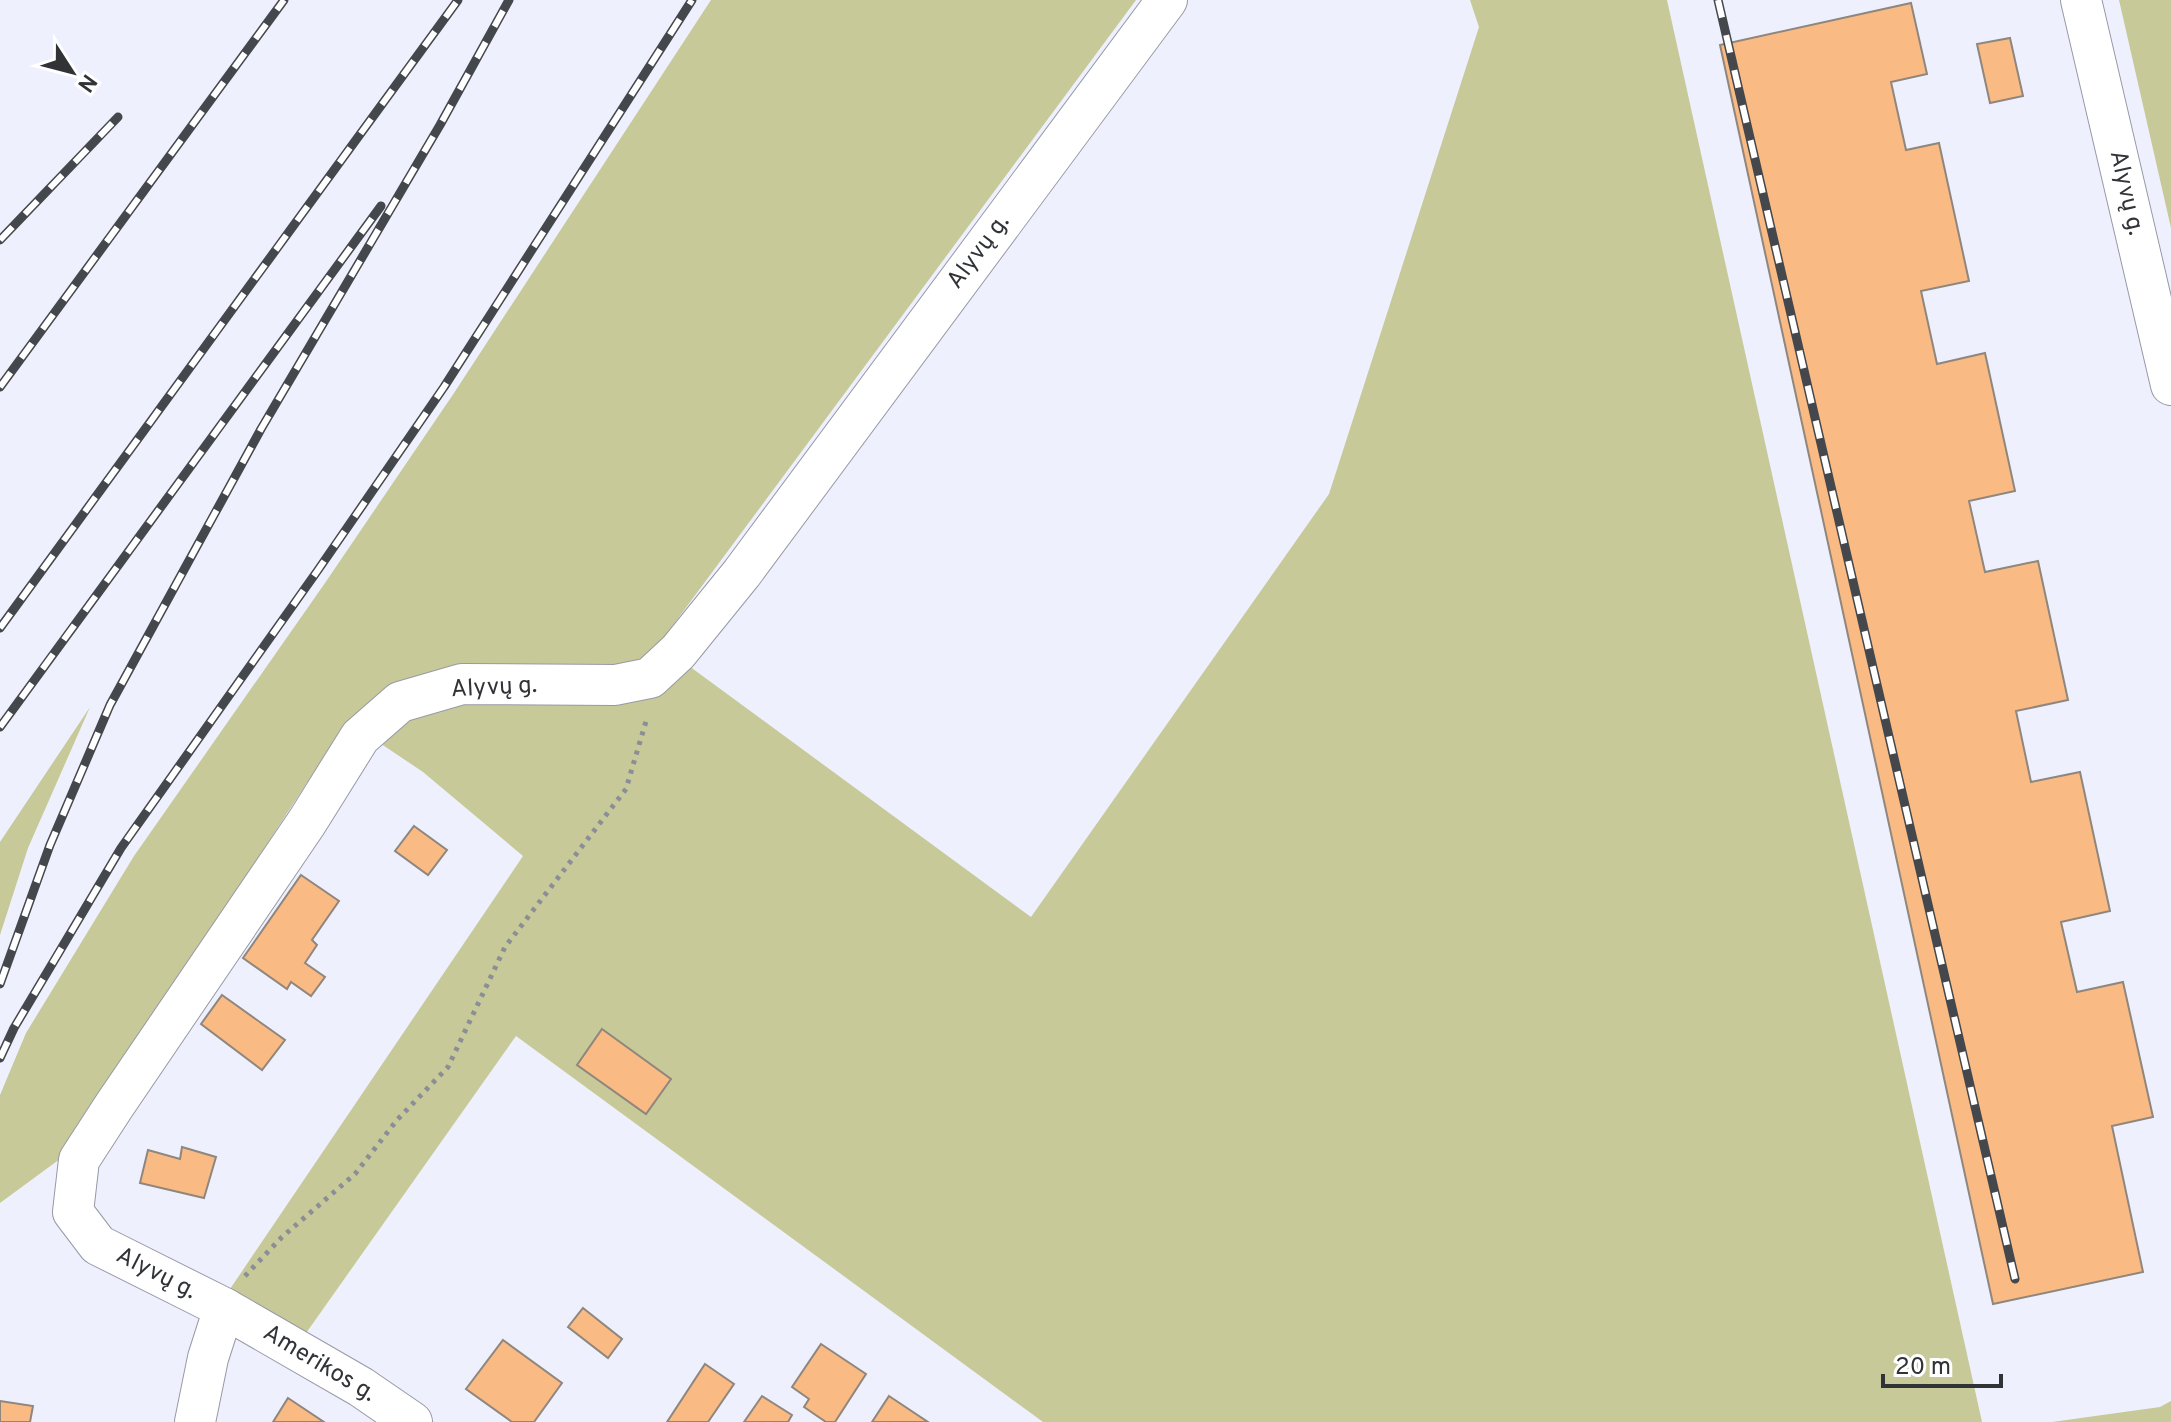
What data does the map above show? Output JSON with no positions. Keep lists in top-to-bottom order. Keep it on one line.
{"streets":{"street":["Alyvų g.","Amerikos g."]},"crossings":[["Alyvų g.","Amerikos g."]],"scale_bar":"20 m","north":"bottom right"}
